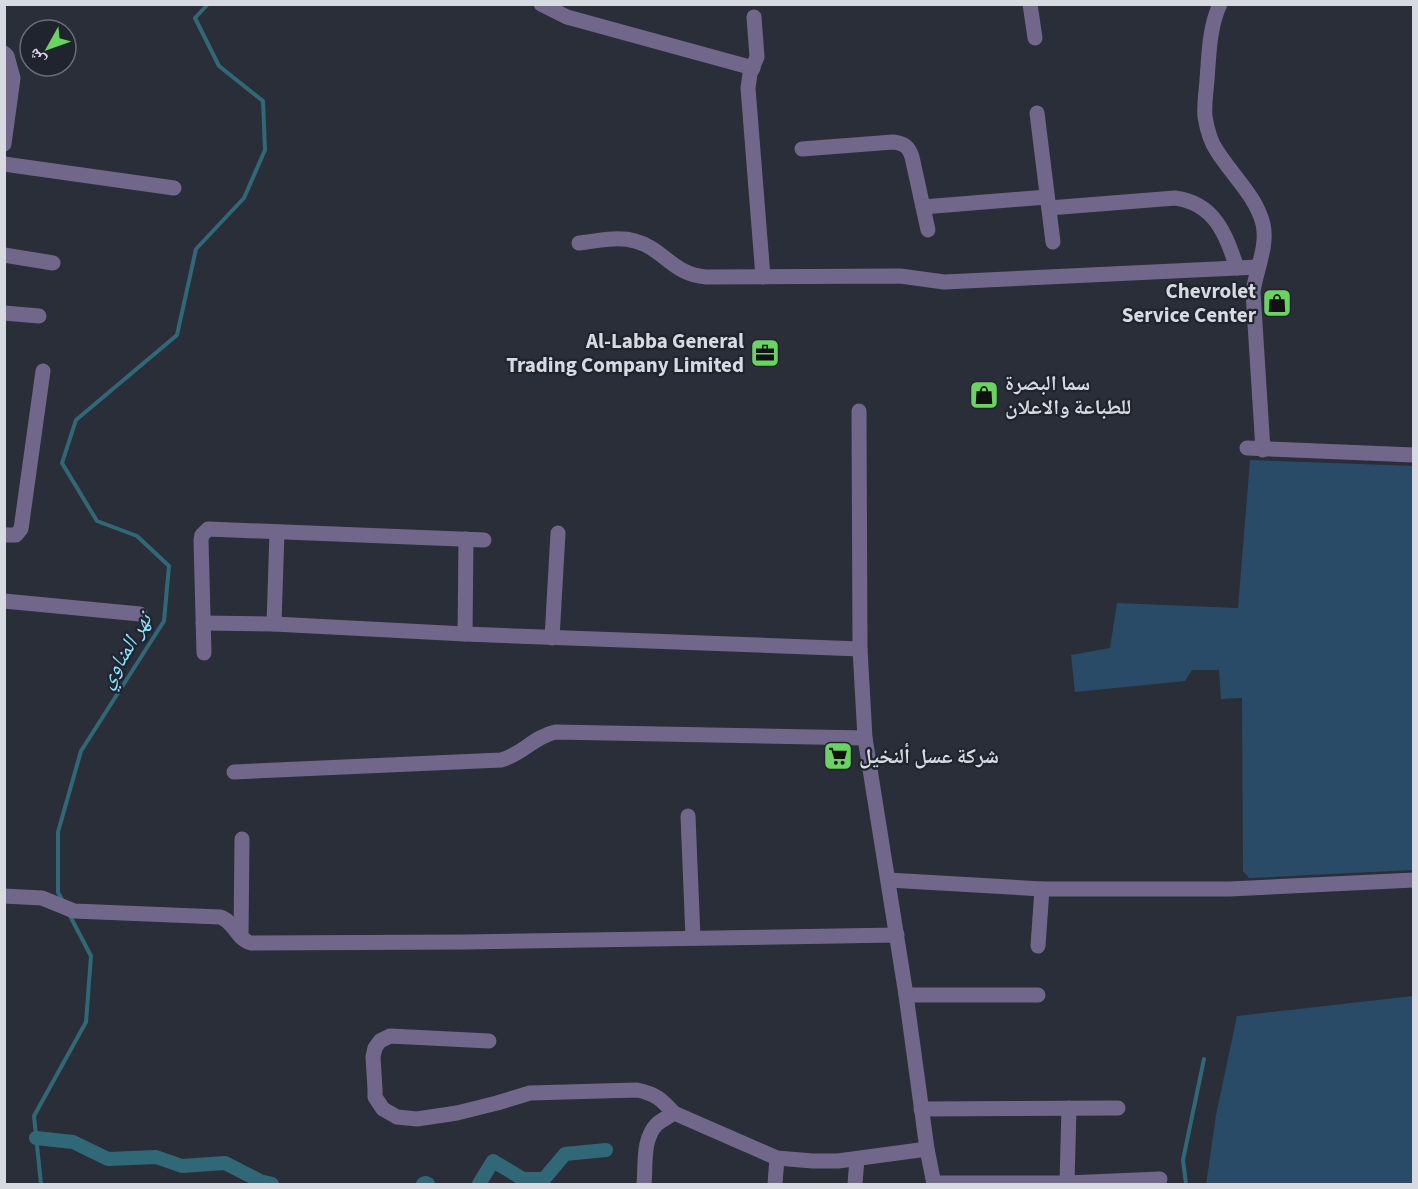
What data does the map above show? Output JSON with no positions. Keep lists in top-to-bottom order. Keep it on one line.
{"water":["نهر المناوي"],"places":{"shop":["Chevrolet Service Center","سما البصرة للطباعة والاعلان"],"office":["Al-Labba General Trading Company Limited"],"supermarket":["شركة عسل ألنخيل"]},"north":"bottom left"}
